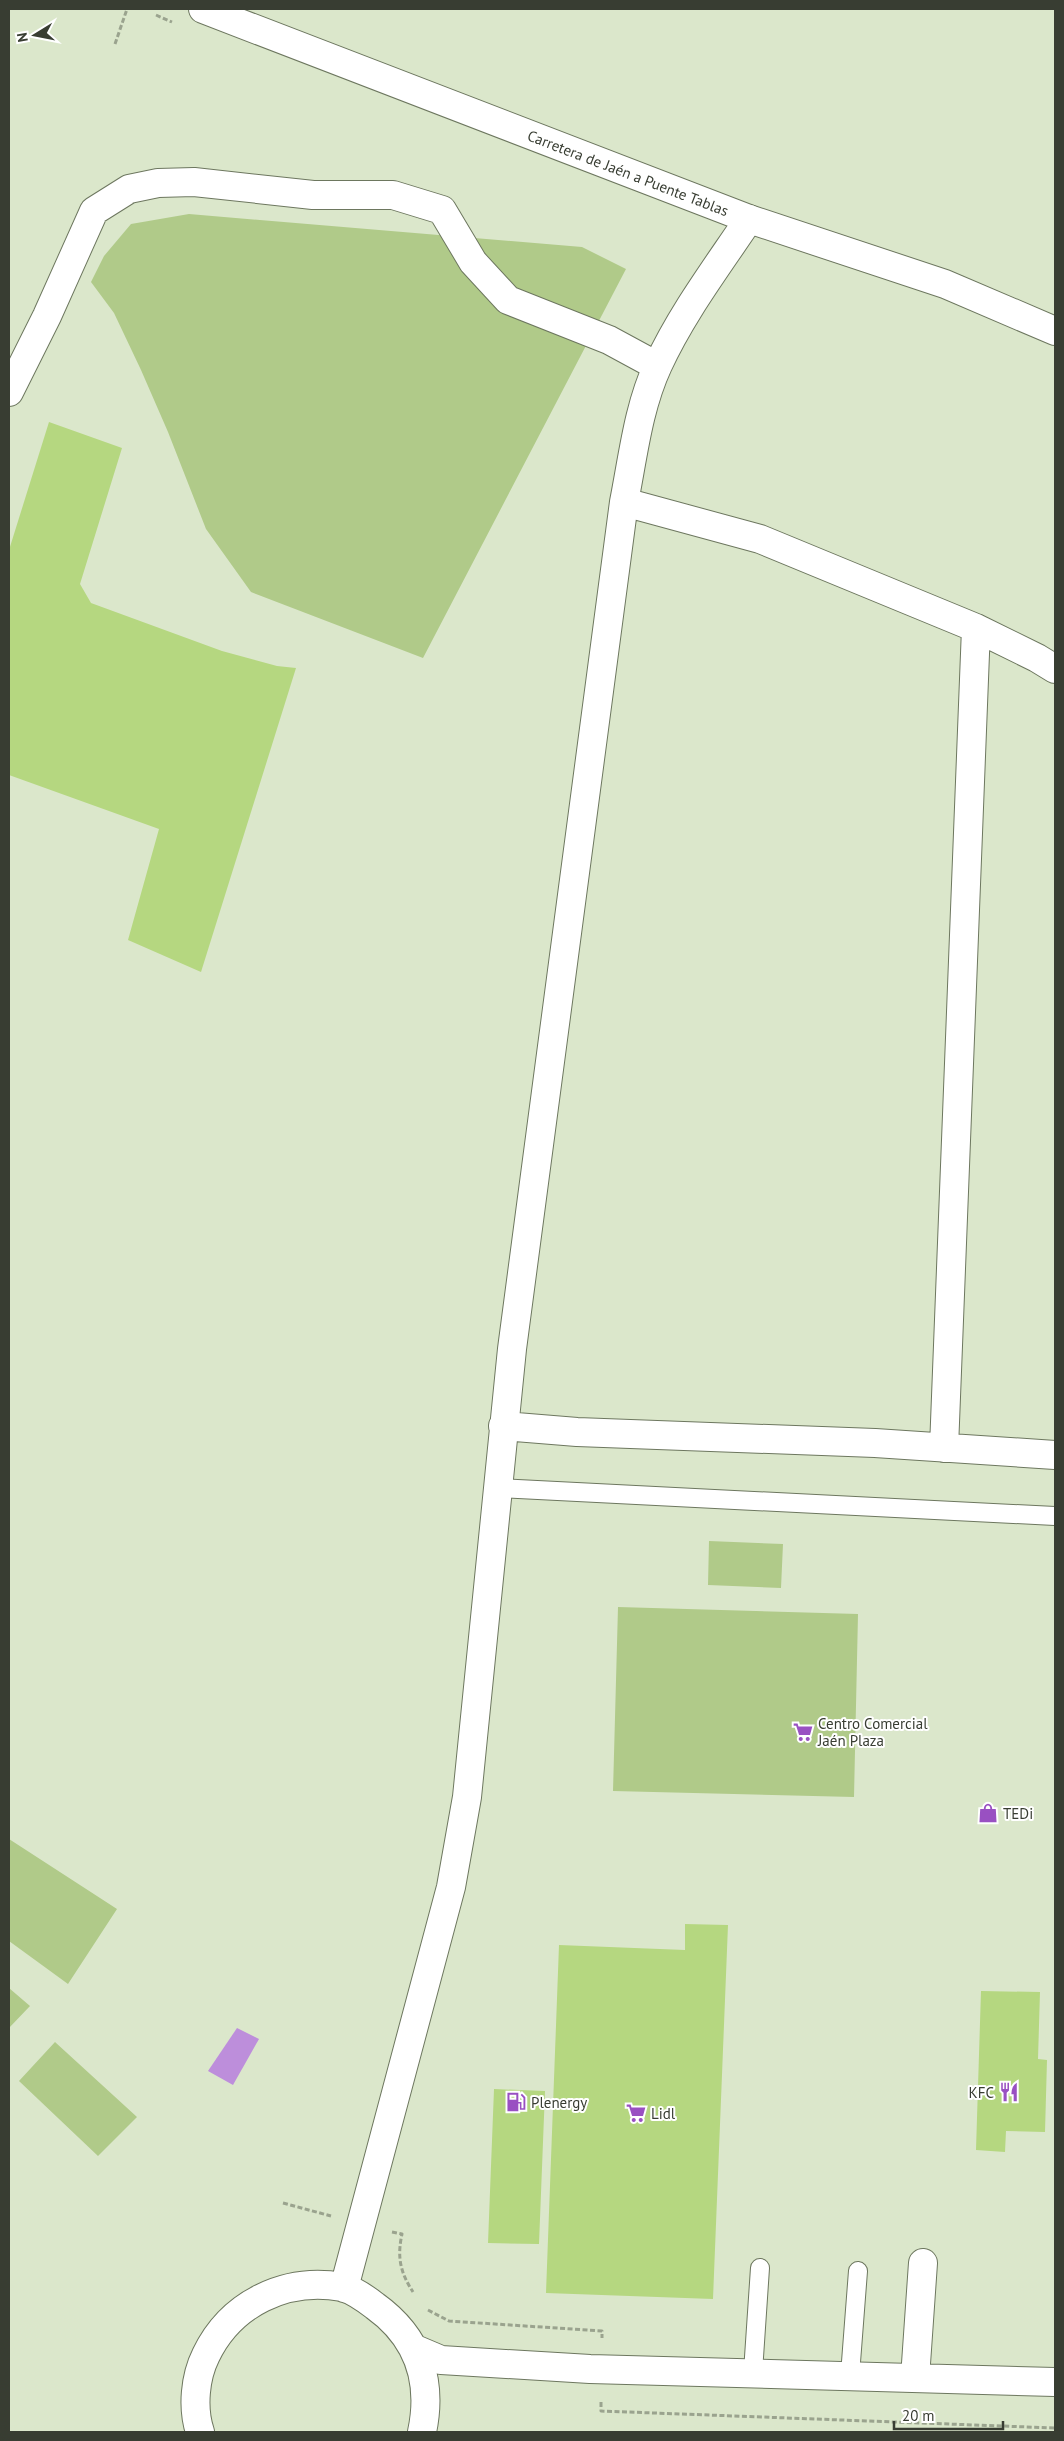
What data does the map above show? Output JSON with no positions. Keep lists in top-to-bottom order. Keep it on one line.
{"streets":{"street":["Carretera de Jaén a Puente Tablas"]},"places":{"supermarket":["Centro Comercial Jaén Plaza","Lidl"],"shop":["TEDi"],"restaurant":["KFC"],"fuel station":["Plenergy"]},"scale_bar":"20 m","north":"left"}
